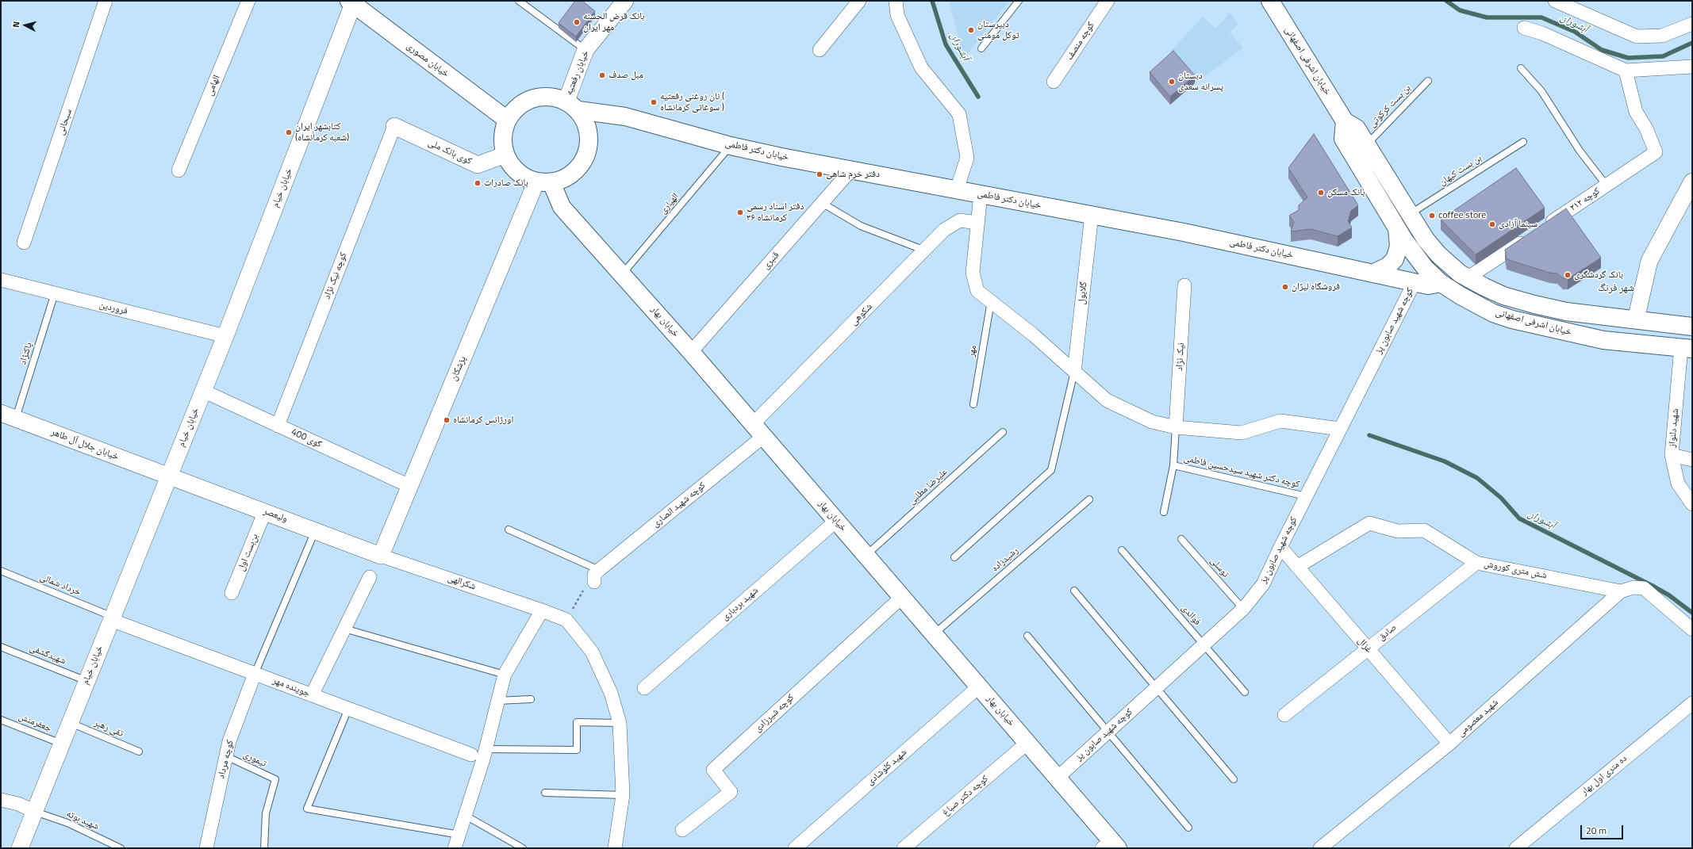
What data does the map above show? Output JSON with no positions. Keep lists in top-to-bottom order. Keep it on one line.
{"streets":{"main road":["خیابان مصوری","خیابان اشرفی اصفهانی","خیابان دکتر فاطمی","خیابان بهار"],"street":["کوچه منصف","خیابان رفعتیه","الهامی","سبحانی","کوی بانک ملی","خیابان خیام","کوچه ۲۱۲","قنبری","کوچه نیک نژاد","گلایول","فروردین","شکوهی","کوچه شهید صابون پز","نیک نژاد","پزشکان","شهید دلنواز","کوی 400","خیابان جلال آل طاهر","کوچه شهید انصاری","ولیعصر","بن‌بست اول","شش متری کوروش","شکرالهی","شهید بردباری","صادق","غزال","جوینده مهر","کوچه شیرزادی","شهید معصومی","کوچه مرداد","شهید کلوشادی","ده متری اول بهار","کوچه دکتر صباغ"],"lane":["بن بست کرکوتی","بن بست کیهان","الهیاری","مهر","پاکنژاد","کوچه دکتر شهید سیدحسین فاطمی","علیرضا مطلبی","رشیدزاده","توسلی","خرداد شمالی","فوائدی","شهیدکشفی","جعفرمنش","تقی رهبر","تیموری","شهید بوته"]},"crossings":[["خیابان مصوری","خیابان رفعتیه"],["خیابان مصوری","خیابان دکتر فاطمی"],["خیابان مصوری","کوی بانک ملی"],["خیابان مصوری","خیابان خیام"],["خیابان مصوری","خیابان بهار"],["خیابان مصوری","پزشکان"],["خیابان اشرفی اصفهانی","بن بست کرکوتی"],["خیابان اشرفی اصفهانی","خیابان دکتر فاطمی"],["خیابان اشرفی اصفهانی","بن بست کیهان"],["خیابان اشرفی اصفهانی","شهید دلنواز"],["خیابان رفعتیه","خیابان دکتر فاطمی"],["خیابان رفعتیه","کوی بانک ملی"],["خیابان رفعتیه","خیابان بهار"],["خیابان رفعتیه","پزشکان"],["خیابان دکتر فاطمی","کوی بانک ملی"],["خیابان دکتر فاطمی","الهیاری"],["خیابان دکتر فاطمی","قنبری"],["خیابان دکتر فاطمی","گلایول"],["خیابان دکتر فاطمی","کوچه شهید صابون پز"],["خیابان دکتر فاطمی","خیابان بهار"],["خیابان دکتر فاطمی","پزشکان"],["کوی بانک ملی","کوچه نیک نژاد"],["کوی بانک ملی","خیابان بهار"],["کوی بانک ملی","پزشکان"],["خیابان خیام","فروردین"],["خیابان خیام","کوی 400"],["خیابان خیام","خیابان جلال آل طاهر"],["خیابان خیام","ولیعصر"],["خیابان خیام","خرداد شمالی"],["خیابان خیام","شهیدکشفی"],["خیابان خیام","جوینده مهر"],["خیابان خیام","جعفرمنش"],["خیابان خیام","تقی رهبر"],["خیابان خیام","شهید بوته"],["الهیاری","خیابان بهار"],["قنبری","خیابان بهار"],["کوچه نیک نژاد","کوی 400"],["فروردین","پاکنژاد"],["شکوهی","خیابان بهار"],["شکوهی","کوچه شهید انصاری"],["کوچه شهید صابون پز","خیابان بهار"],["کوچه شهید صابون پز","کوچه دکتر شهید سیدحسین فاطمی"],["کوچه شهید صابون پز","توسلی"],["کوچه شهید صابون پز","فوائدی"],["کوچه شهید صابون پز","غزال"],["خیابان بهار","پزشکان"],["خیابان بهار","علیرضا مطلبی"],["خیابان بهار","کوچه شهید انصاری"],["خیابان بهار","رشیدزاده"],["خیابان بهار","شهید بردباری"],["خیابان بهار","کوچه شیرزادی"],["خیابان بهار","شهید کلوشادی"],["خیابان بهار","کوچه دکتر صباغ"],["پاکنژاد","خیابان جلال آل طاهر"],["پزشکان","کوی 400"],["پزشکان","ولیعصر"],["پزشکان","شکرالهی"],["خیابان جلال آل طاهر","ولیعصر"],["ولیعصر","بن‌بست اول"],["ولیعصر","شکرالهی"],["شش متری کوروش","صادق"],["شش متری کوروش","غزال"],["شش متری کوروش","شهید معصومی"],["خرداد شمالی","جوینده مهر"],["صادق","غزال"],["غزال","شهید معصومی"],["جوینده مهر","کوچه مرداد"],["کوچه مرداد","تیموری"]],"districts":["شهر فرنگ"],"water":["آبشوران"],"places":["بانک قرض الحسنه مهر ایران","دبیرستان توکل مومنی","مبل صدف","دبستان پسرانه سعدی","نان روغنی رفعتیه ( سوغاتی کرمانشاه )","کتابشهر ایران (شعبه کرمانشاه)","دفتر خرم شاهی","بانک صادرات","بانک مسکن","دفتر اسناد رسمی ۳۶ کرمانشاه","coffee store","سینما آزادی","بانک گردشگری","فروشگاه لیژان","اورژانس کرمانشاه"],"scale_bar":"20 m","north":"left"}
